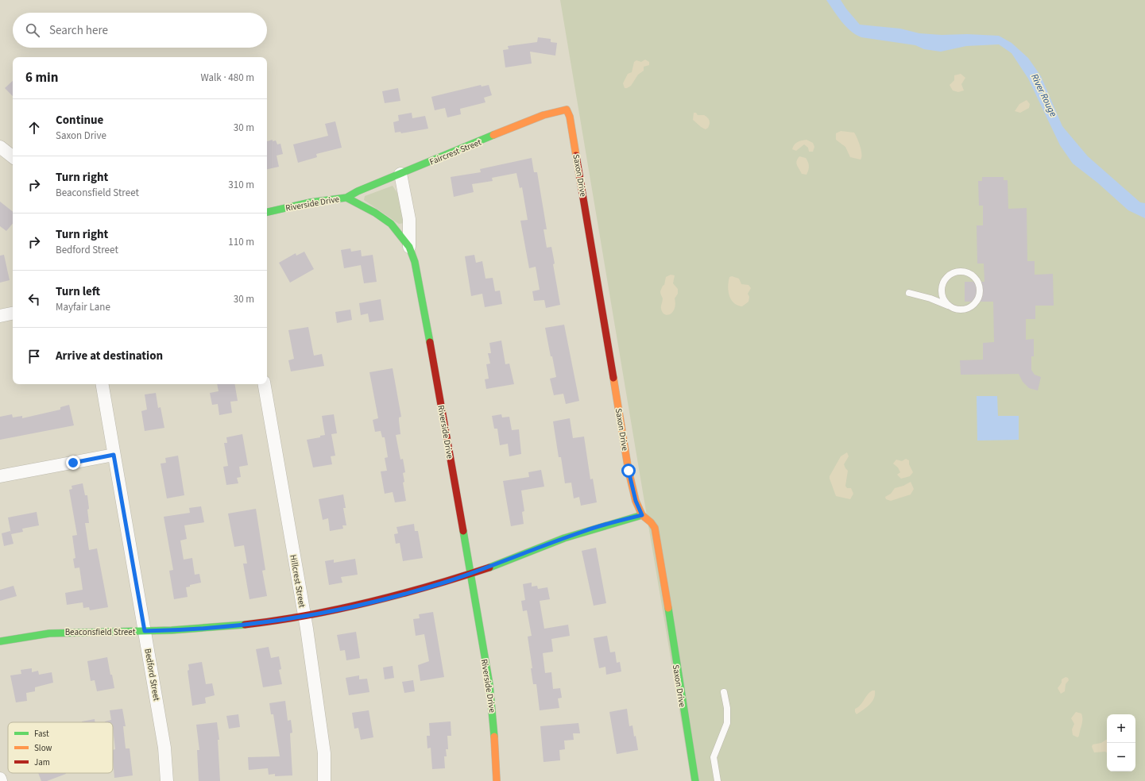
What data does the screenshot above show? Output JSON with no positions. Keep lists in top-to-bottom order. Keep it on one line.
{"streets":{"street":["Faircrest Street","Saxon Drive","Riverside Drive","Hillcrest Street","Beaconsfield Street","Bedford Street"]},"crossings":[["Faircrest Street","Saxon Drive"],["Faircrest Street","Riverside Drive"],["Saxon Drive","Beaconsfield Street"],["Riverside Drive","Beaconsfield Street"],["Hillcrest Street","Beaconsfield Street"],["Beaconsfield Street","Bedford Street"]],"water":["River Rouge"],"legend":["Fast","Slow","Jam"],"page":{"search":"Search here","heading":["6 min","Walk · 480 m"],"list":[["Continue","Saxon Drive","30 m"],["Turn right","Beaconsfield Street","310 m"],["Turn right","Bedford Street","110 m"],["Turn left","Mayfair Lane","30 m"],"Arrive at destination"],"map_buttons":["+","−"]}}
